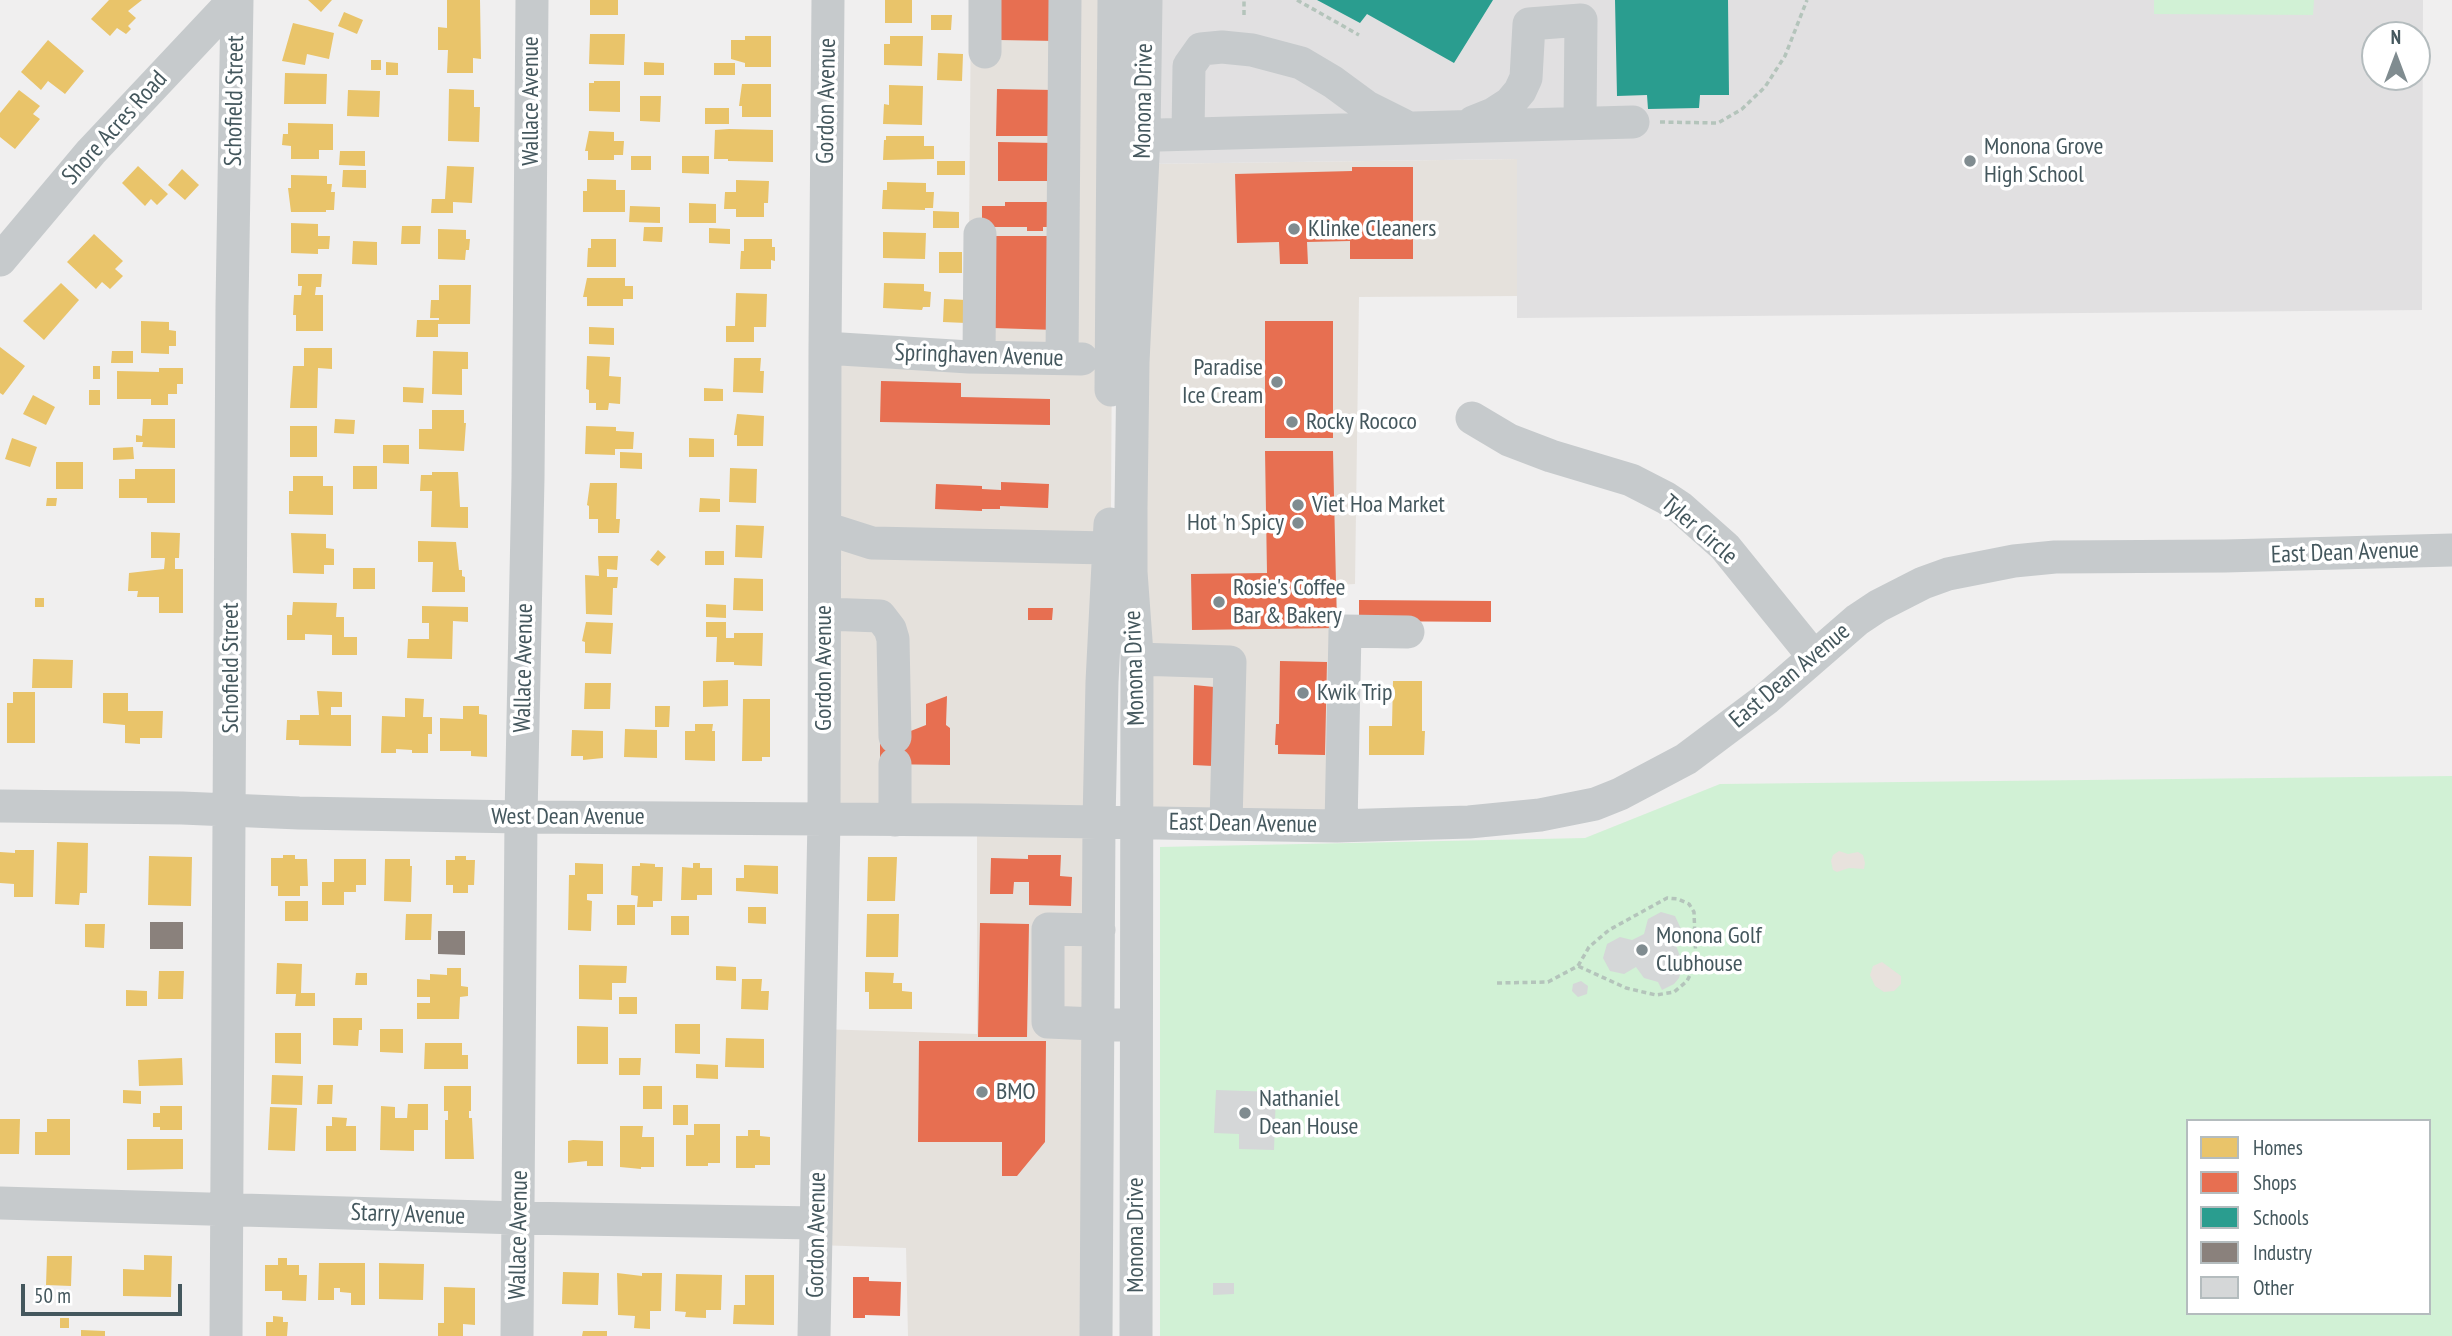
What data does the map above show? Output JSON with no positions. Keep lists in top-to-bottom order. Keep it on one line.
{"streets":{"street":["Schofield Street","Wallace Avenue","Gordon Avenue","Monona Drive","Shore Acres Road","Springhaven Avenue","Tyler Circle","East Dean Avenue","West Dean Avenue","Starry Avenue"]},"crossings":[["Schofield Street","Shore Acres Road"],["Schofield Street","West Dean Avenue"],["Schofield Street","Starry Avenue"],["Wallace Avenue","West Dean Avenue"],["Wallace Avenue","Starry Avenue"],["Gordon Avenue","Springhaven Avenue"],["Gordon Avenue","West Dean Avenue"],["Gordon Avenue","Starry Avenue"],["Monona Drive","Springhaven Avenue"],["Monona Drive","East Dean Avenue"],["Monona Drive","West Dean Avenue"],["Tyler Circle","East Dean Avenue"],["East Dean Avenue","West Dean Avenue"]],"places":["Monona Grove High School","Klinke Cleaners","Paradise Ice Cream","Rocky Rococo","Viet Hoa Market","Hot 'n Spicy","Rosie's Coffee Bar & Bakery","Kwik Trip","Monona Golf Clubhouse","BMO","Nathaniel Dean House"],"legend":["Homes","Shops","Schools","Industry","Other"],"scale_bar":"50 m","north":"top"}
